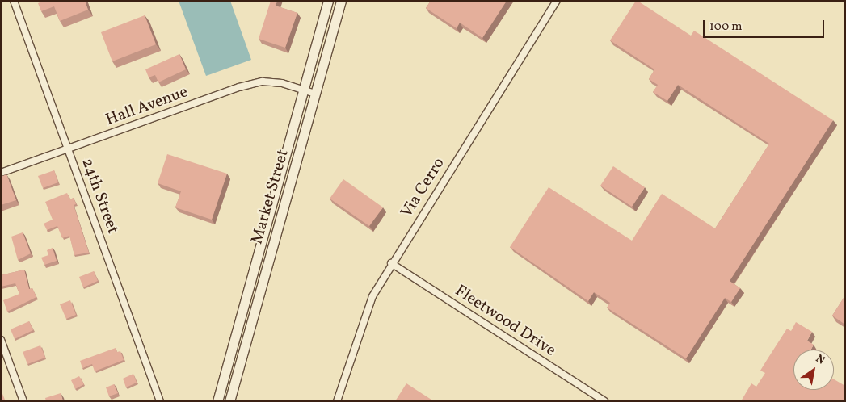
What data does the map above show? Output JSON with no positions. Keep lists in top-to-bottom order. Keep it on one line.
{"streets":{"main road":["Market Street"],"street":["Hall Avenue","Via Cerro","24th Street","Fleetwood Drive"]},"crossings":[["Hall Avenue","24th Street"],["Hall Avenue","Market Street"],["Via Cerro","Fleetwood Drive"]],"scale_bar":"100 m","north":"top right"}
